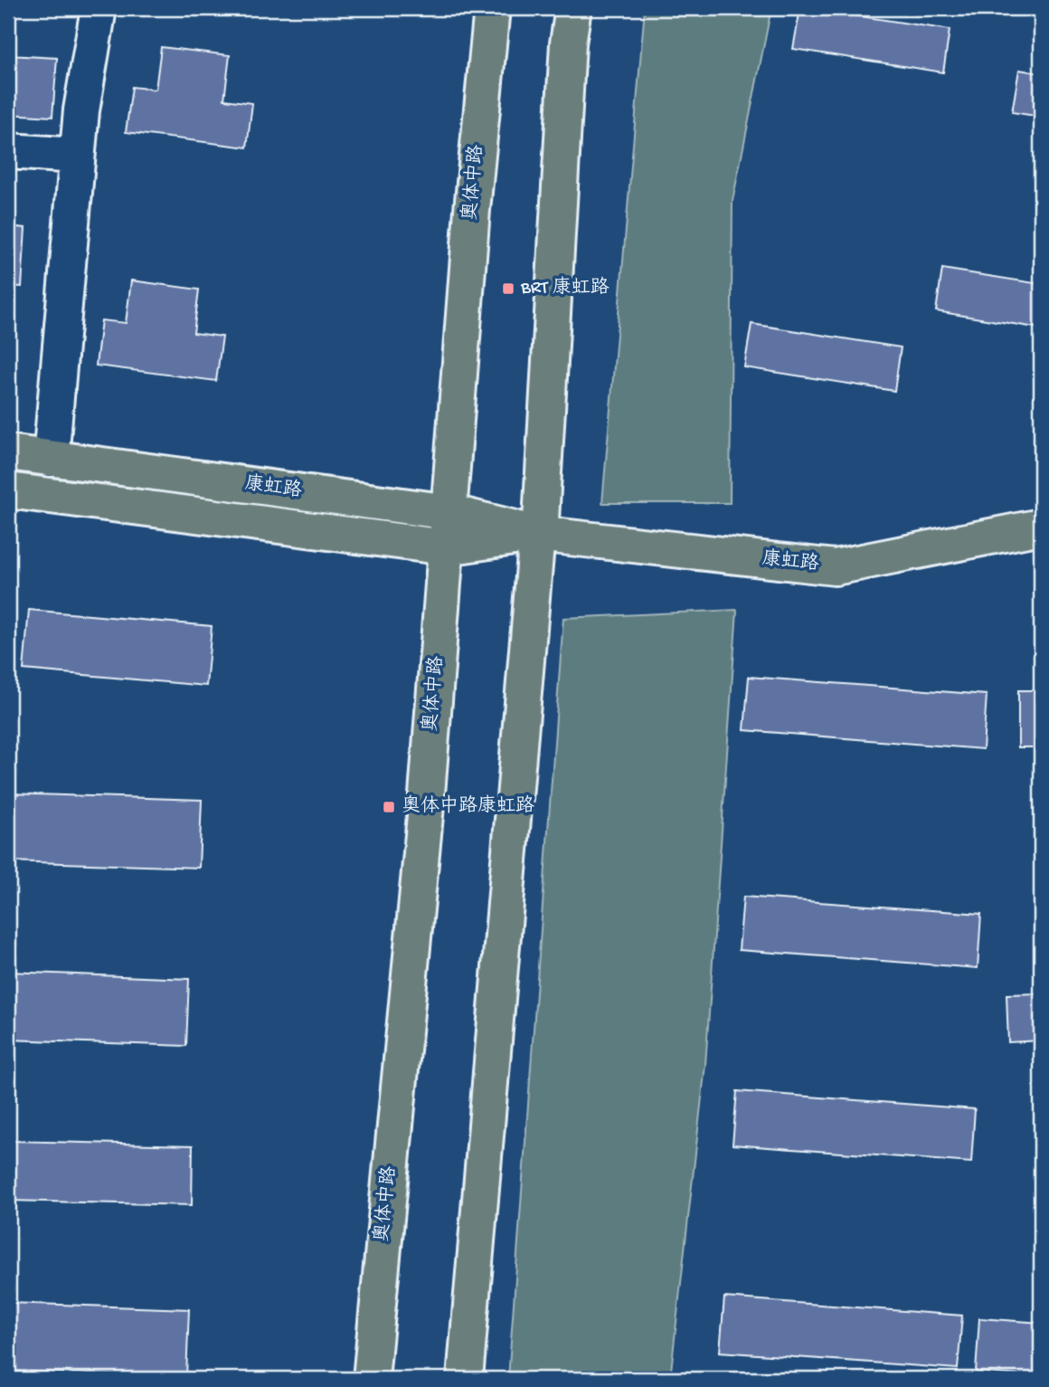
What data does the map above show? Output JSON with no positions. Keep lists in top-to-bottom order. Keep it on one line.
{"streets":{"main road":["奥体中路","康虹路"]},"crossings":[["奥体中路","康虹路"]],"places":{"transit":["BRT 康虹路","奥体中路康虹路"]}}
